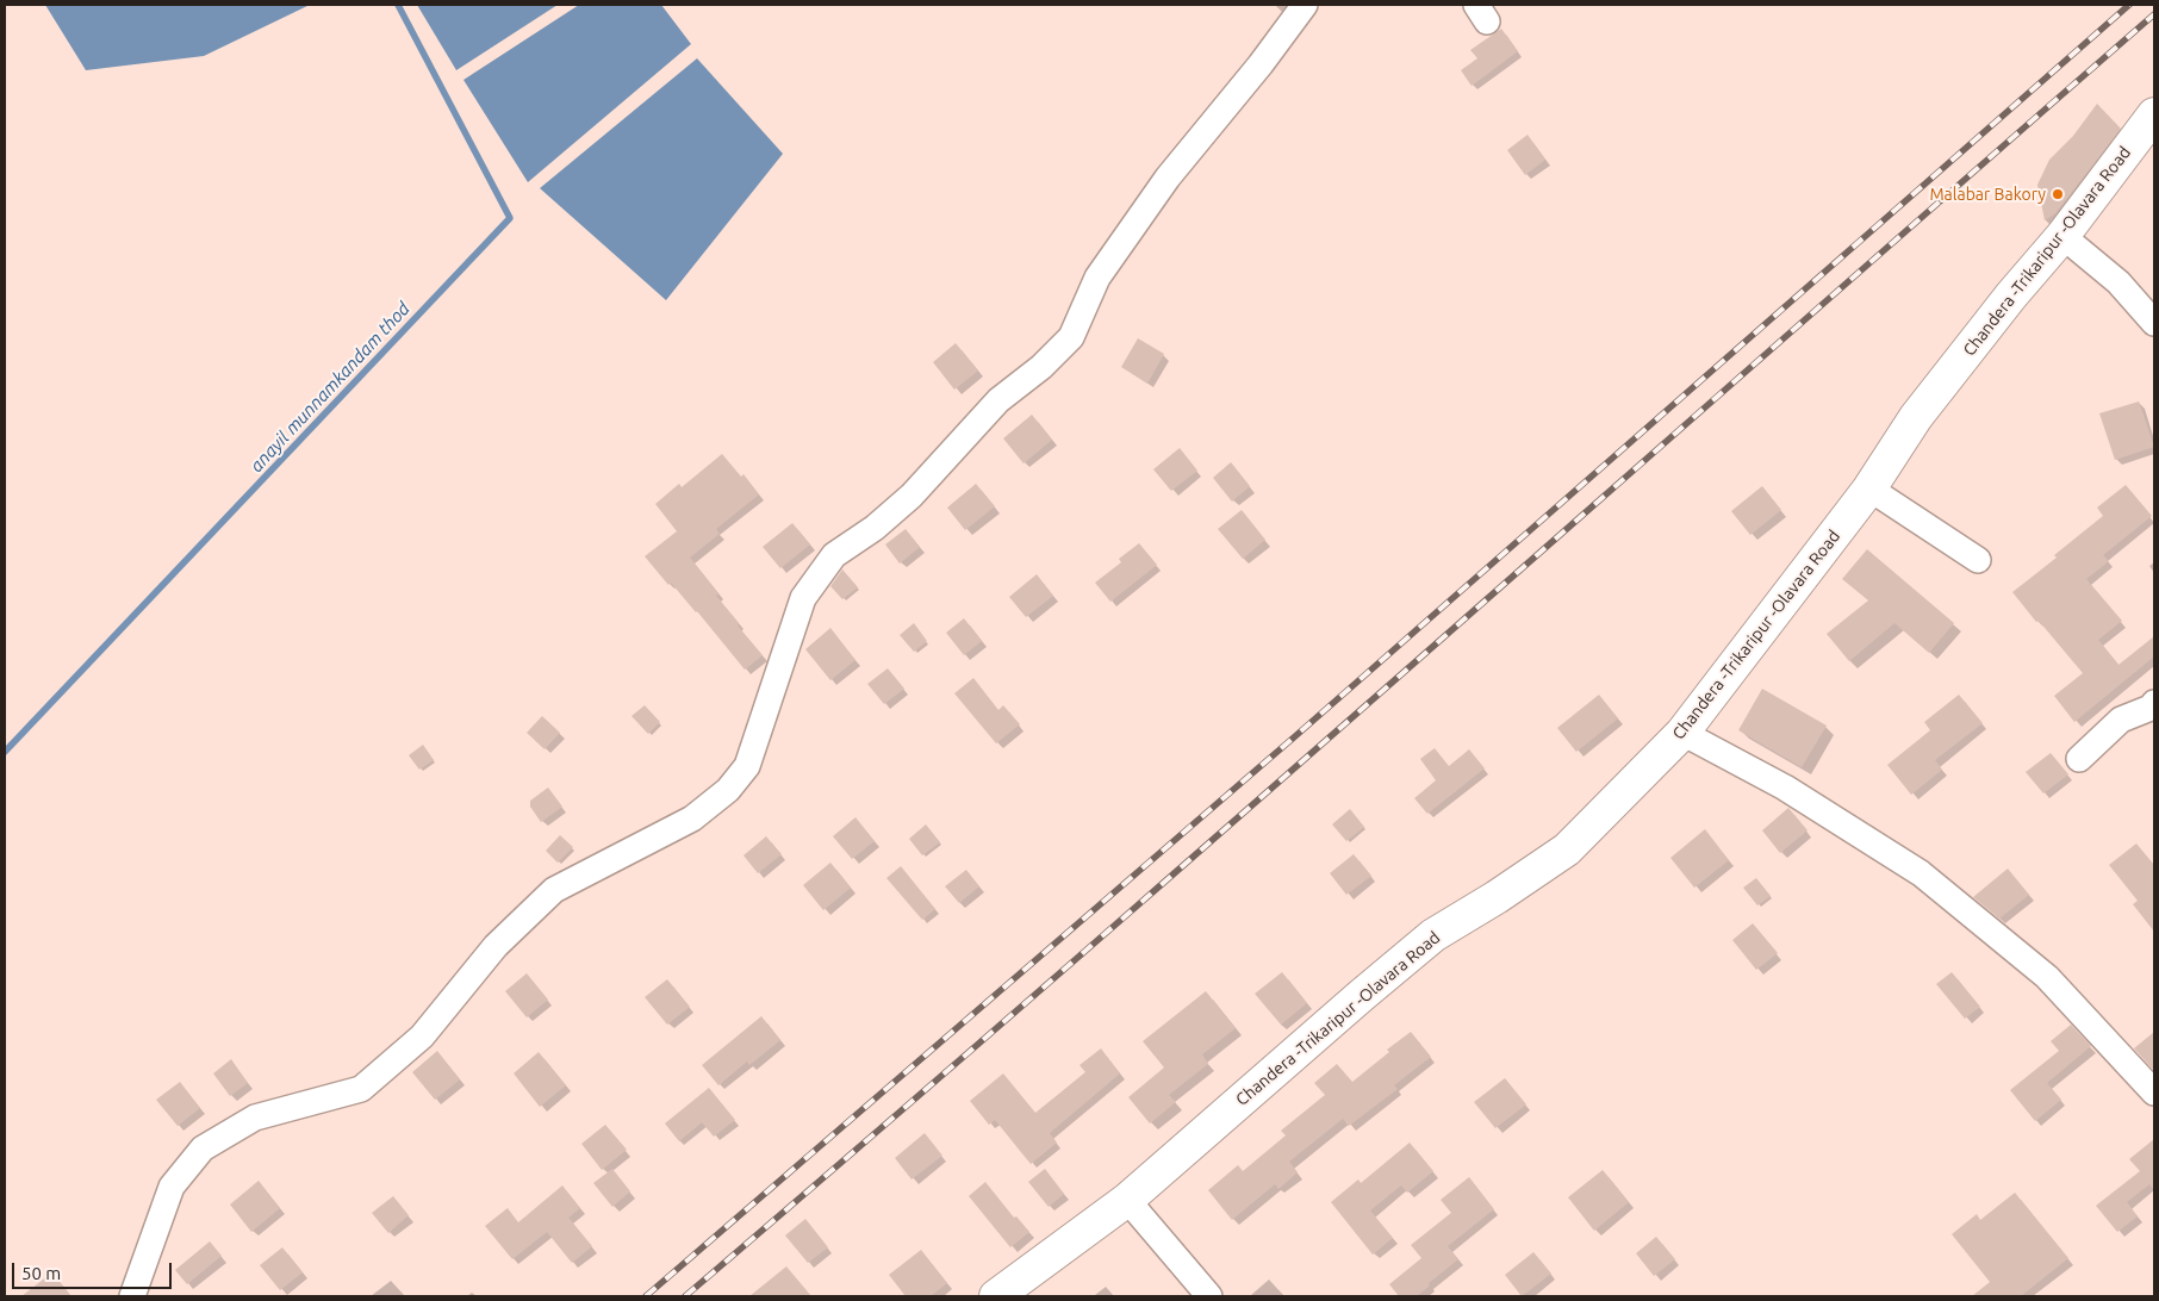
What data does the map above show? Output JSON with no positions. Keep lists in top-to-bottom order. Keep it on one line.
{"streets":{"main road":["Chandera -Trikaripur -Olavara Road"]},"water":["anayil munnamkandam thod"],"places":["Malabar Bakory"],"scale_bar":"50 m"}
